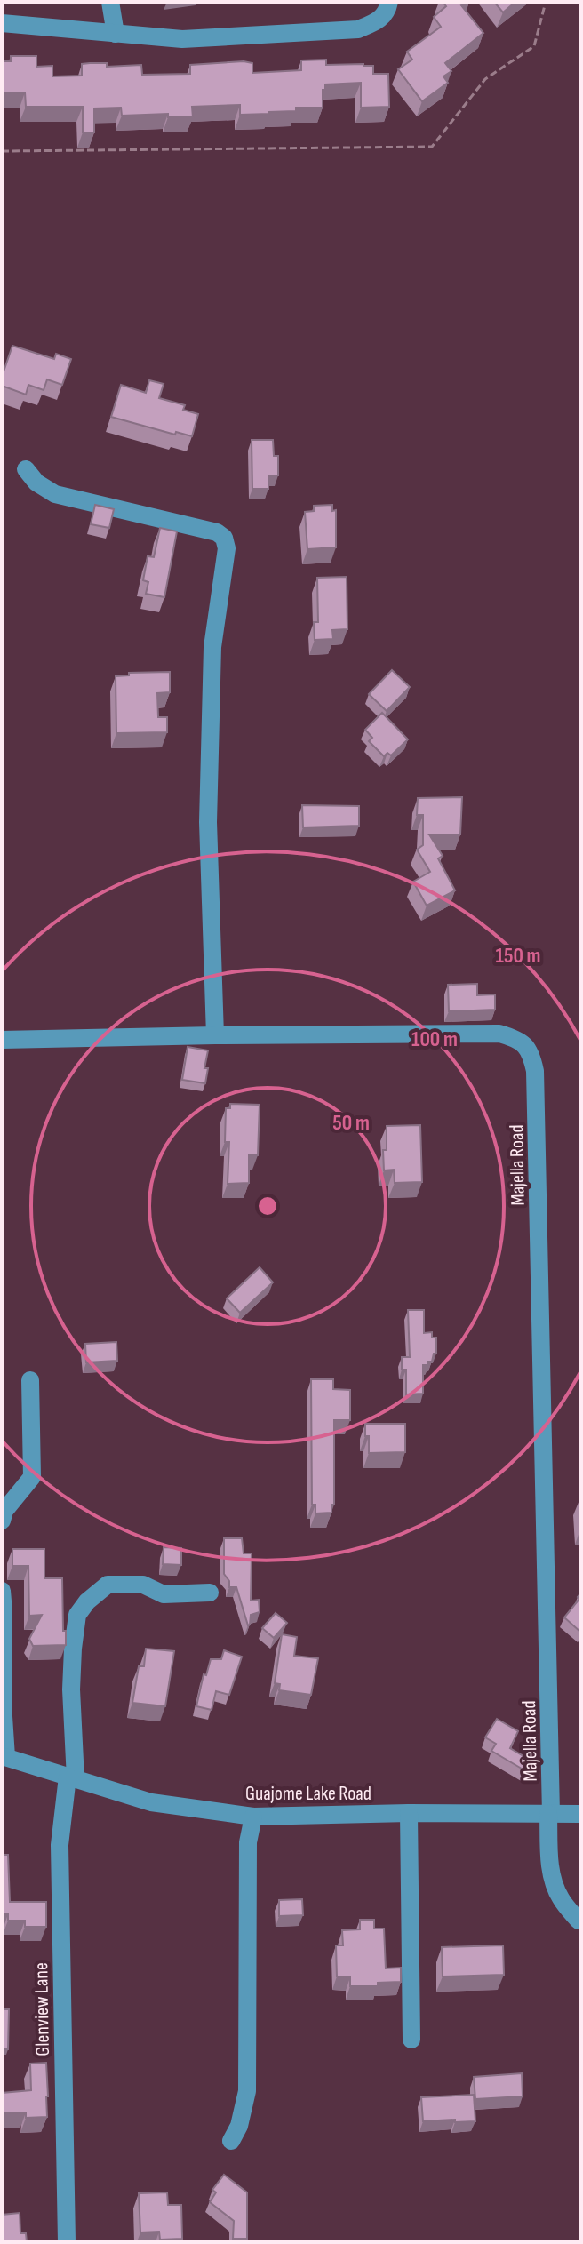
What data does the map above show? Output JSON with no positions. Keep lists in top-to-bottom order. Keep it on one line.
{"streets":{"street":["Majella Road","Guajome Lake Road","Glenview Lane"]},"crossings":[["Majella Road","Guajome Lake Road"],["Guajome Lake Road","Glenview Lane"]],"rings":["150 m","100 m","50 m"]}
